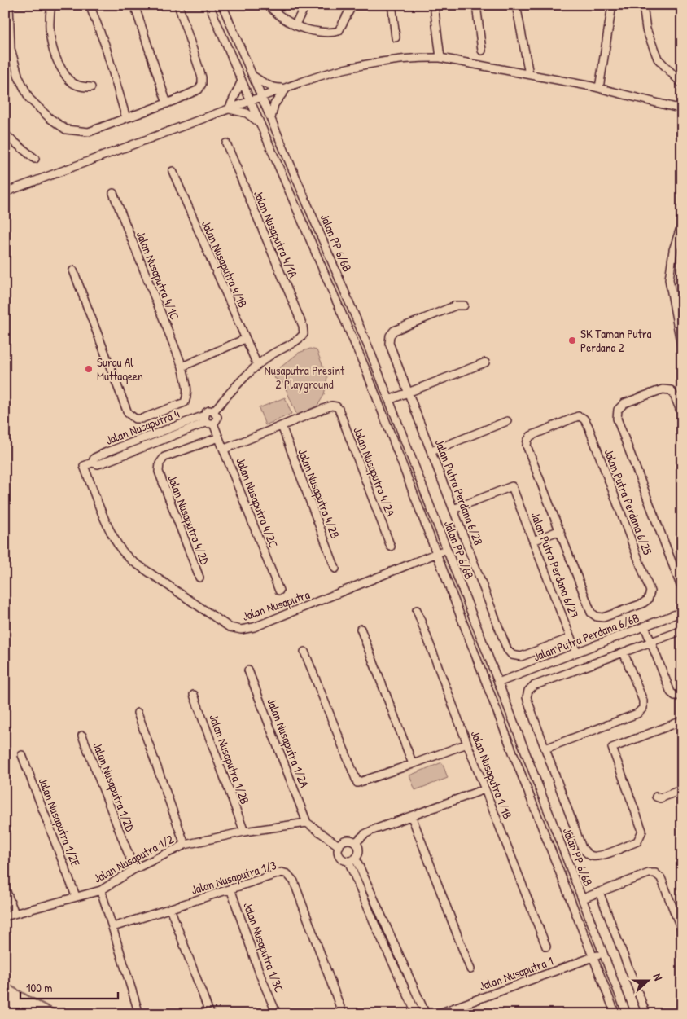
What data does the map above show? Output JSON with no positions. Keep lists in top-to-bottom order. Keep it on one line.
{"streets":{"street":["Jalan Nusaputra 4/1A","Jalan PP 6/6B","Jalan Nusaputra 4/1B","Jalan Nusaputra 4/1C","Jalan Nusaputra 4","Jalan Nusaputra 4/2A","Jalan Putra Perdana 6/28","Jalan Nusaputra 4/2B","Jalan Putra Perdana 6/25","Jalan Nusaputra 4/2C","Jalan Nusaputra 4/2D","Jalan Putra Perdana 6/27","Jalan Nusaputra","Jalan Putra Perdana 6/6B","Jalan Nusaputra 1/2A","Jalan Nusaputra 1/2B","Jalan Nusaputra 1/1B","Jalan Nusaputra 1/2D","Jalan Nusaputra 1/2E","Jalan Nusaputra 1/2","Jalan Nusaputra 1/3","Jalan Nusaputra 1/3C","Jalan Nusaputra 1"]},"crossings":[["Jalan Nusaputra 4/1A","Jalan Nusaputra 4/1B"],["Jalan PP 6/6B","Jalan Nusaputra"],["Jalan PP 6/6B","Jalan Putra Perdana 6/6B"],["Jalan PP 6/6B","Jalan Nusaputra 1"],["Jalan Nusaputra 4","Jalan Nusaputra 4/2C"],["Jalan Nusaputra 4","Jalan Nusaputra"],["Jalan Nusaputra 4/2A","Jalan Nusaputra 4/2B"],["Jalan Putra Perdana 6/28","Jalan Putra Perdana 6/27"],["Jalan Nusaputra 4/2C","Jalan Nusaputra 4/2D"],["Jalan Putra Perdana 6/27","Jalan Putra Perdana 6/6B"],["Jalan Nusaputra 1/2A","Jalan Nusaputra 1/2"],["Jalan Nusaputra 1/2B","Jalan Nusaputra 1/2"],["Jalan Nusaputra 1/2D","Jalan Nusaputra 1/2"],["Jalan Nusaputra 1/2E","Jalan Nusaputra 1/2"],["Jalan Nusaputra 1/3","Jalan Nusaputra 1/3C"]],"parks":["Nusaputra Presint 2 Playground"],"places":["SK Taman Putra Perdana 2","Surau Al Muttaqeen"],"scale_bar":"100 m","north":"right"}
